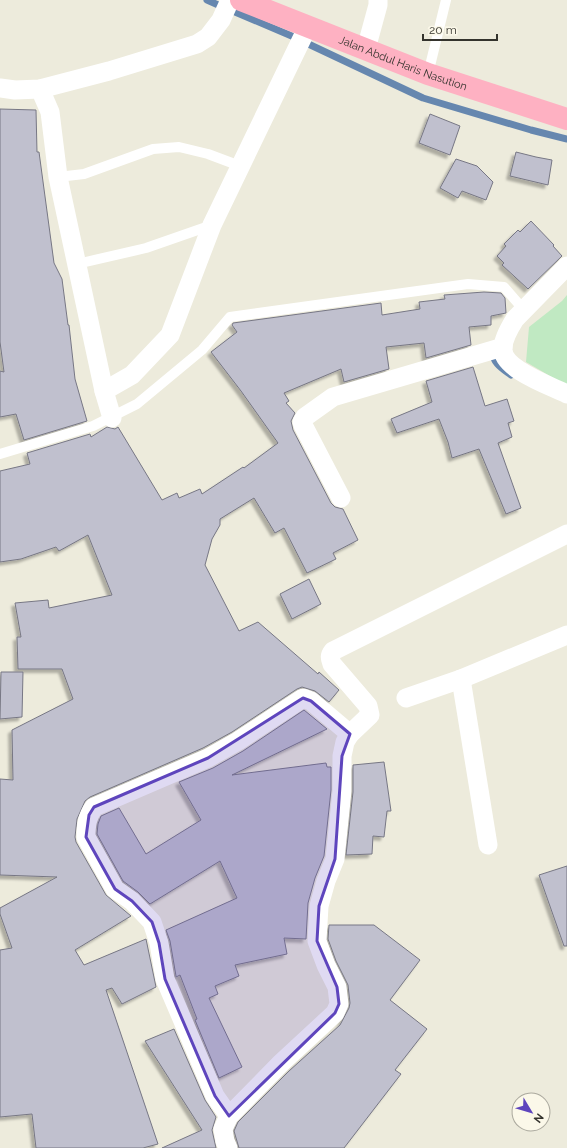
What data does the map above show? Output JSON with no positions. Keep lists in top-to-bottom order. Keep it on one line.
{"streets":{"highway":["Jalan Abdul Haris Nasution"]},"scale_bar":"20 m","north":"bottom right"}
